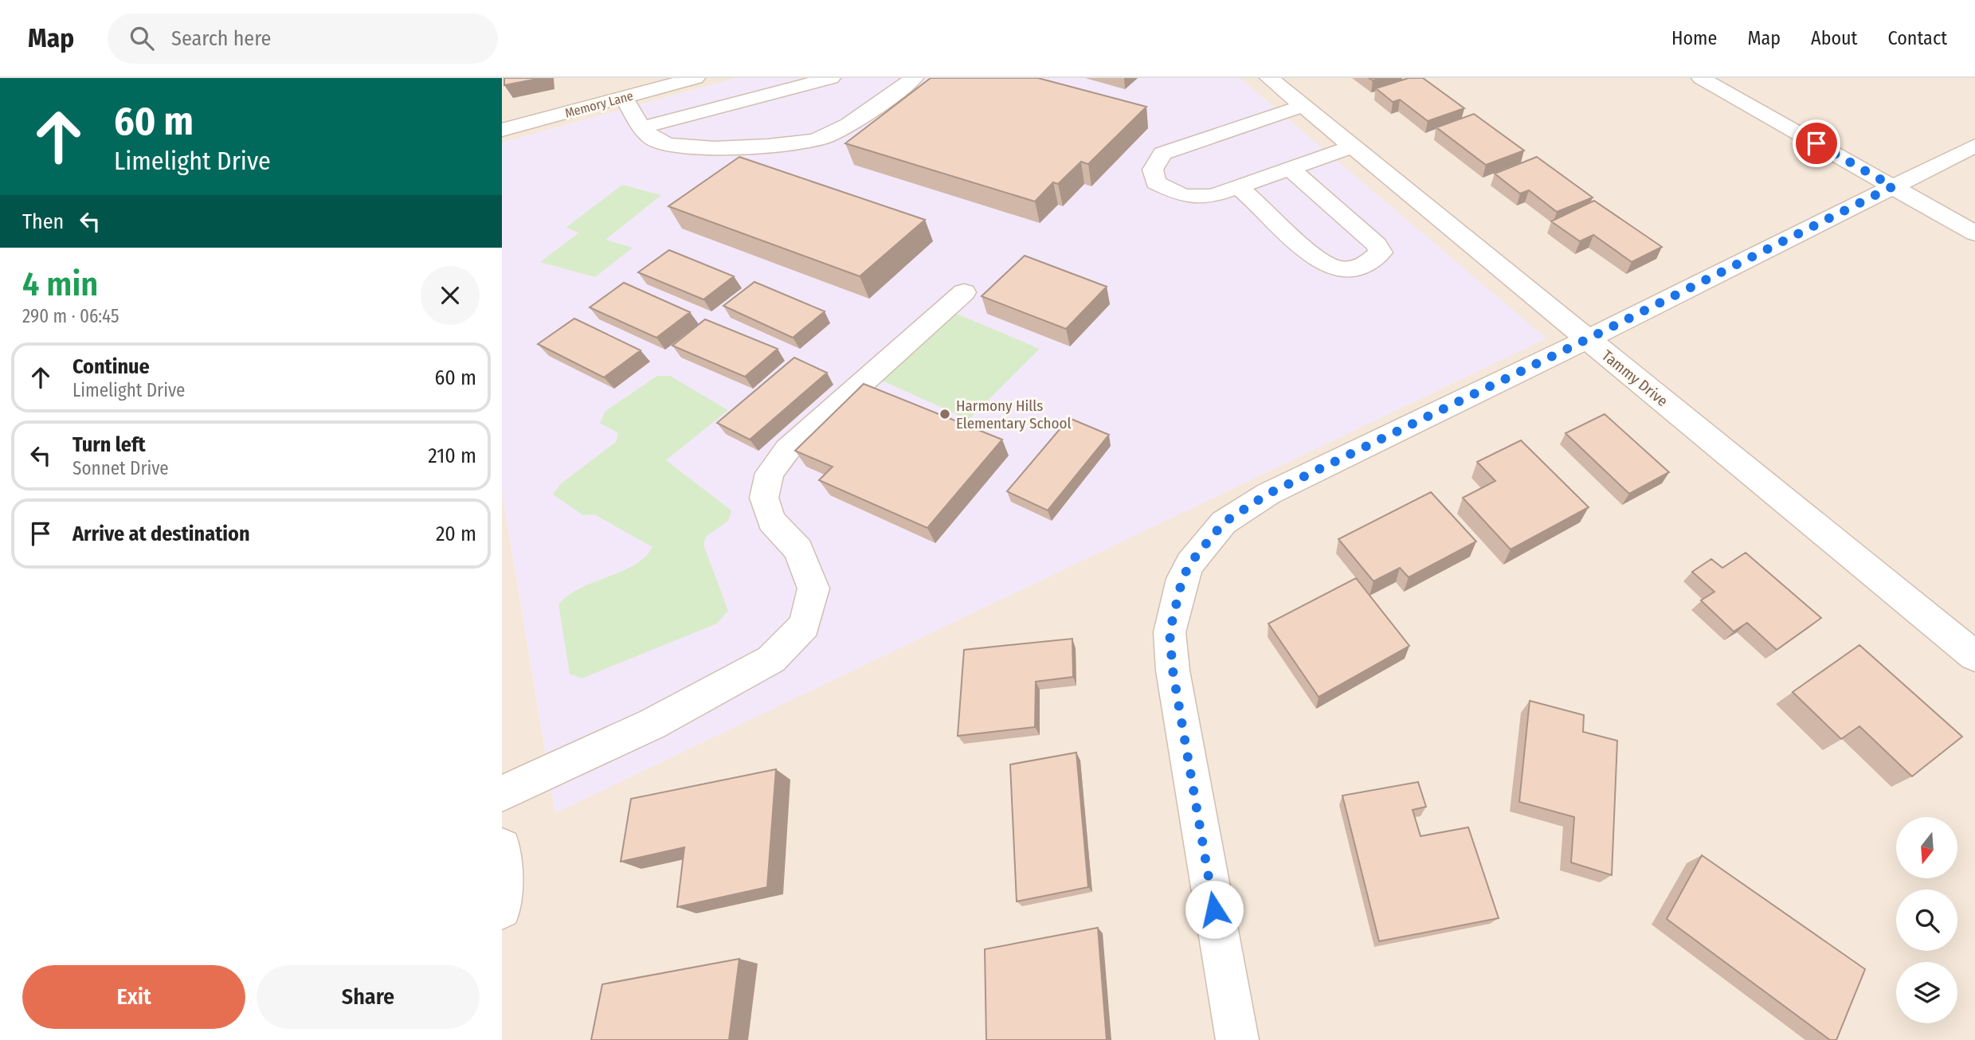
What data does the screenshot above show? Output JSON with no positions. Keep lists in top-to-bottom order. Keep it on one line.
{"streets":{"street":["Memory Lane","Tammy Drive"]},"places":["Harmony Hills Elementary School"],"north":"bottom","page":{"header":"Map","search":"Search here","nav":["Home","Map","About","Contact"],"turn":["60 m","Limelight Drive"],"then":"Then","heading":["4 min","290 m · 06:45"],"list":[{"name":"Continue","note":"Limelight Drive","value":"60 m"},{"name":"Turn left","note":"Sonnet Drive","value":"210 m"},{"name":"Arrive at destination","value":"20 m"}],"buttons":["Exit","Share"]}}
